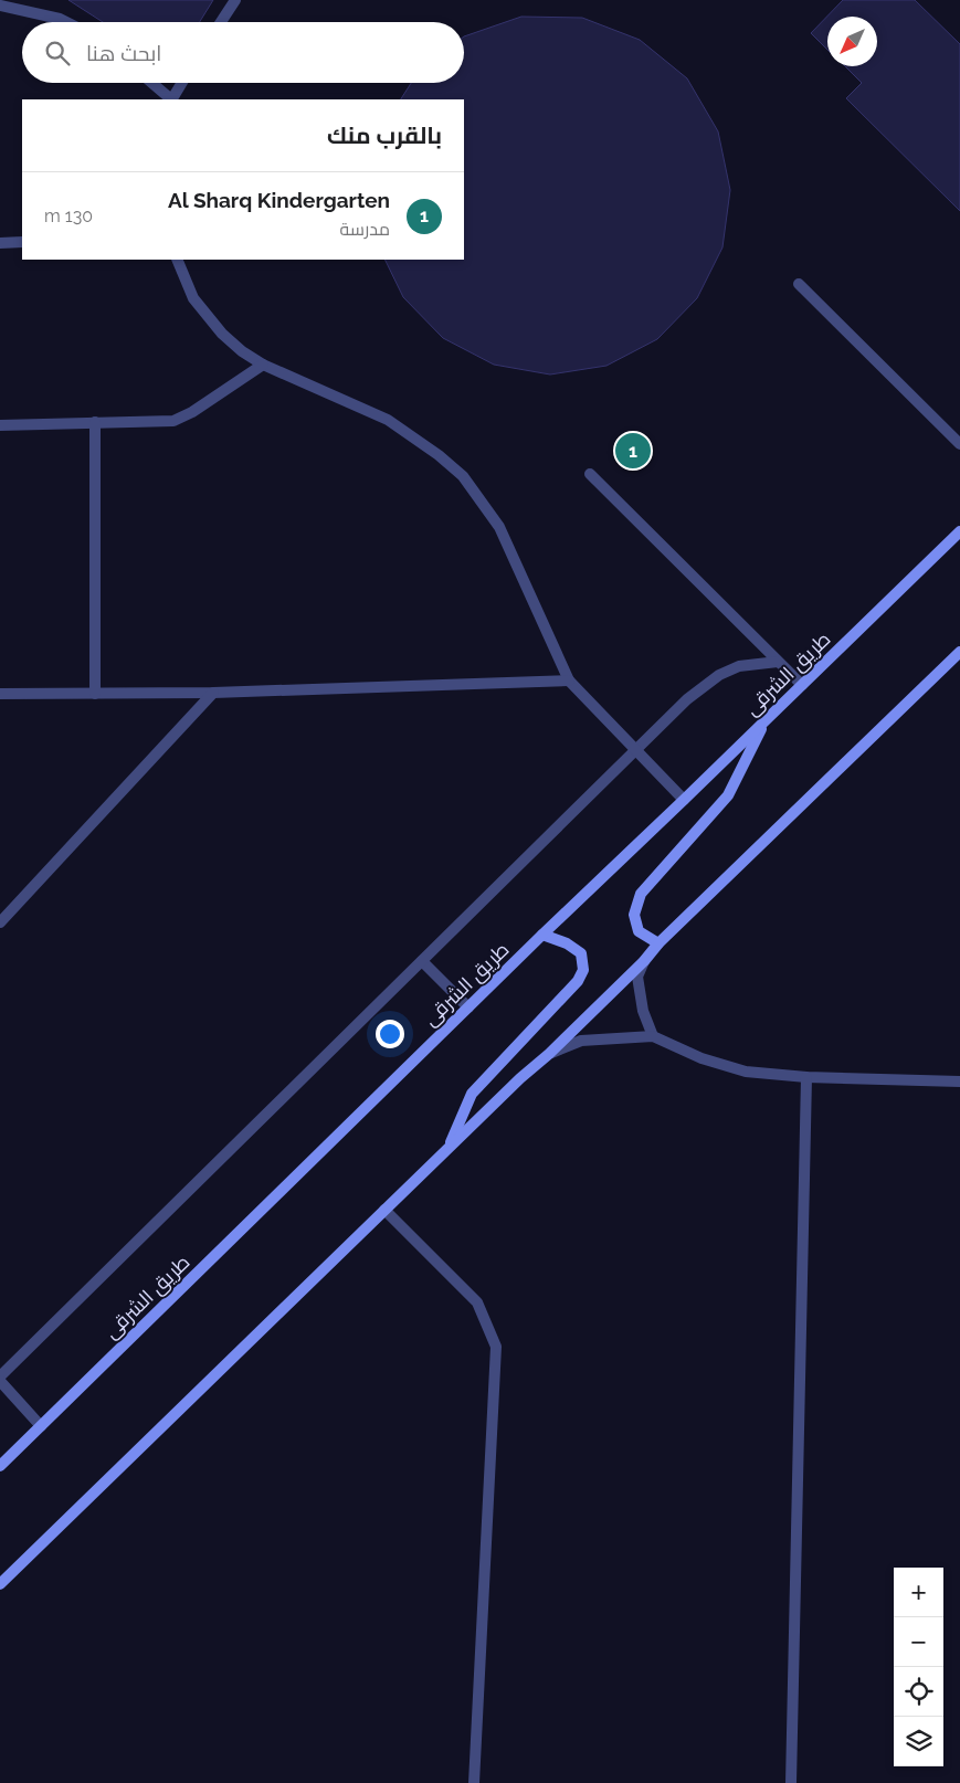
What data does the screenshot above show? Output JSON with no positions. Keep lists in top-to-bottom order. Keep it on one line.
{"streets":{"main road":["طريق الشرقى"]},"north":"bottom left","page":{"search":"ابحث هنا","heading":"بالقرب منك","list":[{"mark":"1","name":"Al Sharq Kindergarten","note":"مدرسة","value":"130 m"}],"pins":"1","map_buttons":["+","−"]}}
